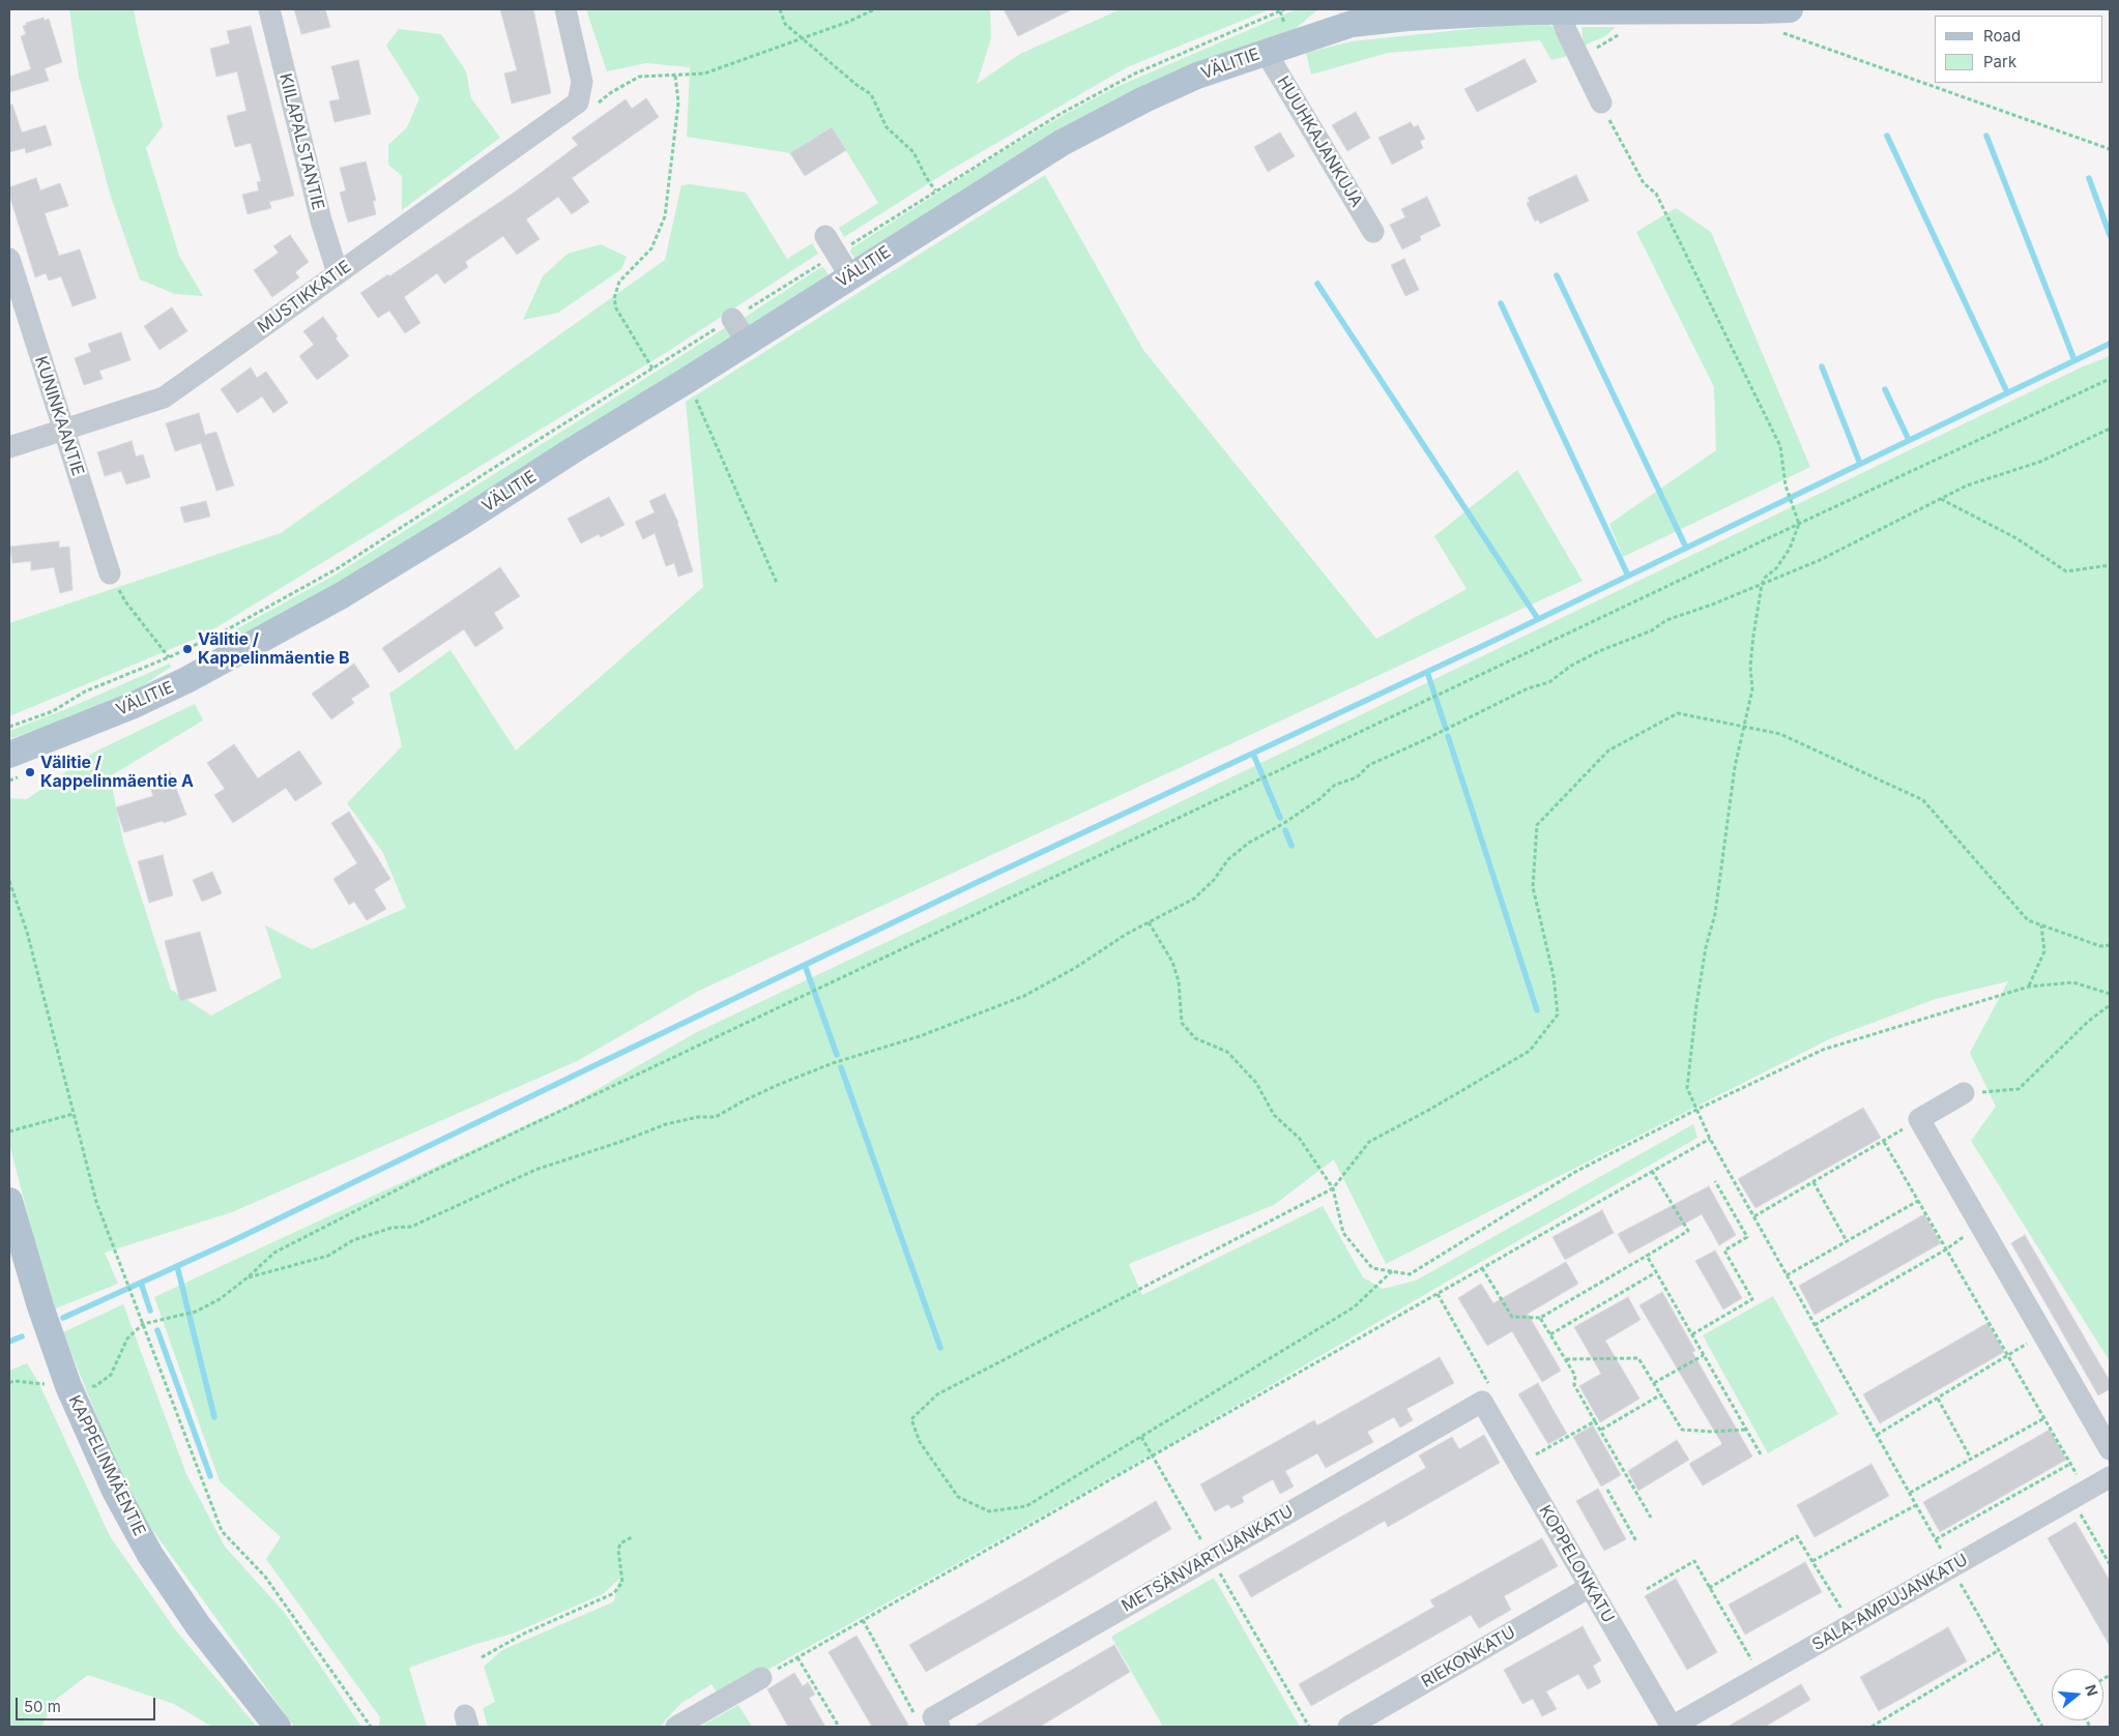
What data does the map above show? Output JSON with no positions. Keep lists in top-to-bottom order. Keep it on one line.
{"streets":{"main road":["VÄLITIE","KAPPELINMÄENTIE"],"street":["KIILAPALSTANTIE","HUUHKAJANKUJA","MUSTIKKATIE","KUNINKAANTIE","METSÄNVARTIJANKATU","KOPPELONKATU","SALA-AMPUJANKATU","RIEKONKATU"]},"crossings":[["VÄLITIE","HUUHKAJANKUJA"],["KIILAPALSTANTIE","MUSTIKKATIE"],["MUSTIKKATIE","KUNINKAANTIE"],["METSÄNVARTIJANKATU","KOPPELONKATU"],["KOPPELONKATU","SALA-AMPUJANKATU"],["KOPPELONKATU","RIEKONKATU"]],"places":["Välitie / Kappelinmäentie B","Välitie / Kappelinmäentie A"],"legend":["Road","Park"],"scale_bar":"50 m","north":"right"}
